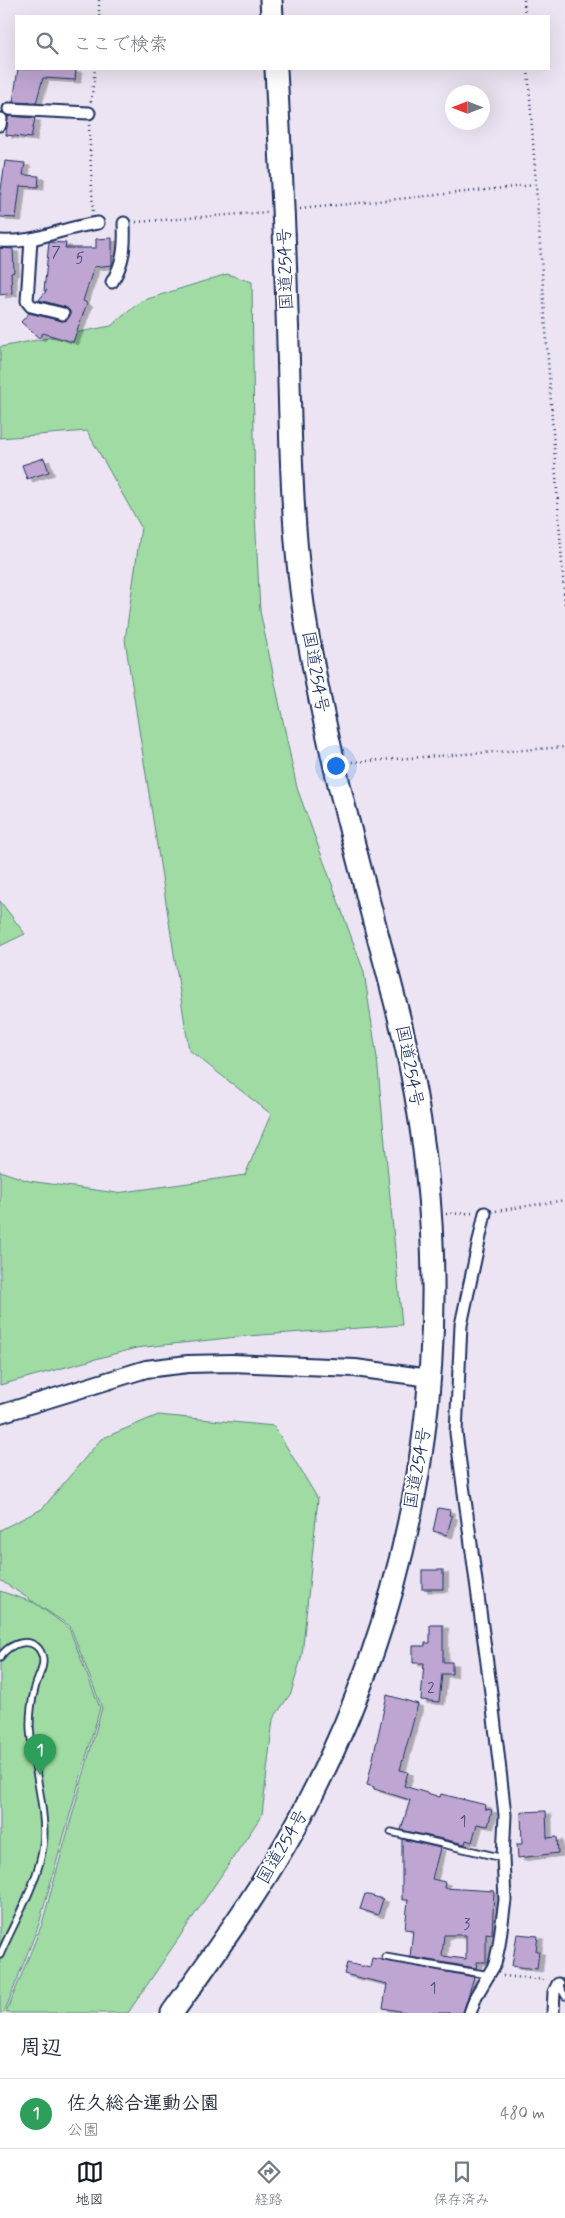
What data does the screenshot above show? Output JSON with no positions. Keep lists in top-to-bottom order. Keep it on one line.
{"streets":{"highway":["国道254号"]},"house_numbers":["7","5","2","1","3","1"],"north":"left","page":{"search":"ここで検索","pins":"1","heading":"周辺","list":[{"mark":"1","name":"佐久総合運動公園","note":"公園","value":"480 m"}],"nav":["地図","経路","保存済み"]}}
